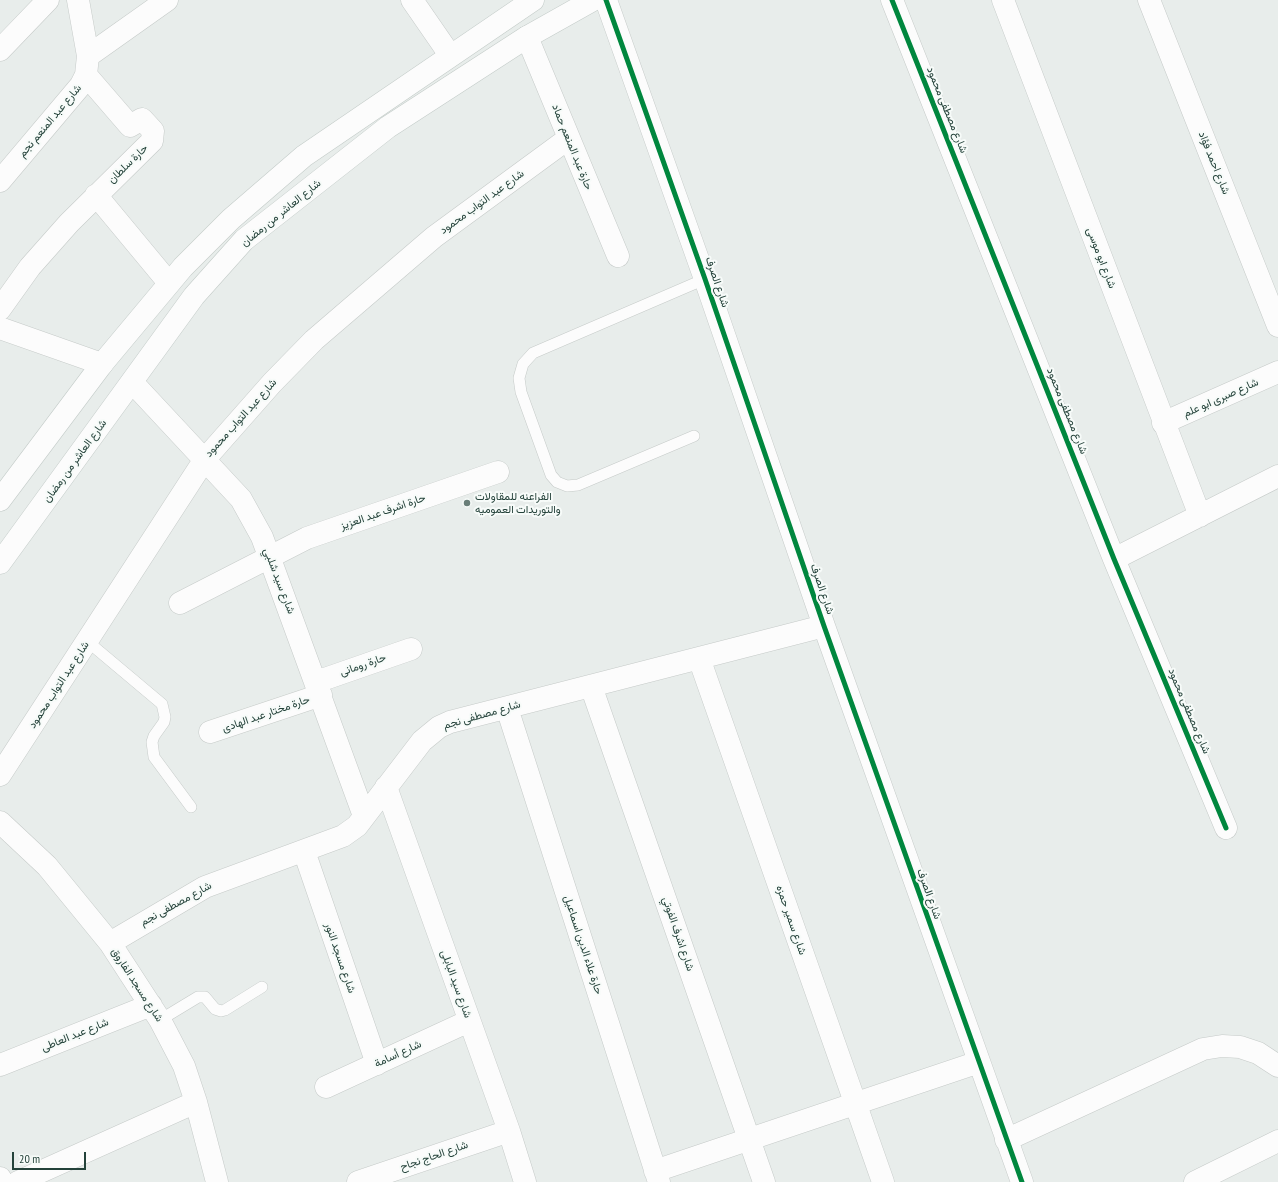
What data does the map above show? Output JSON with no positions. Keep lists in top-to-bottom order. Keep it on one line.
{"streets":{"street":["شارع مصطفى محمود","شارع عبد المنعم نجم","حارة عبد المنعم حماد","شارع احمد فؤاد","حارة سلطان","شارع عبد التواب محمود","شارع العاشر من رمضان","شارع ابو موسى","شارع الصرف","شارع صبرى ابو علم","حارة اشرف عبد العزيز","شارع سيد شلبي","حارة رومانى","حارة مختار عبد الهادى","شارع مصطفى نجم","شارع سمير حمزه","شارع اشرف الفوتي","حارة علاء الدين اسماعيل","شارع مسجد النور","شارع سيد البابلى","شارع مسجد الفاروق","شارع عبد العاطى","شارع أسامة","شارع الحاج نجاح"]},"crossings":[["شارع عبد المنعم نجم","حارة سلطان"],["حارة عبد المنعم حماد","شارع عبد التواب محمود"],["حارة عبد المنعم حماد","شارع العاشر من رمضان"],["شارع عبد التواب محمود","شارع سيد شلبي"],["شارع العاشر من رمضان","شارع سيد شلبي"],["شارع ابو موسى","شارع صبرى ابو علم"],["شارع الصرف","شارع مصطفى نجم"],["حارة اشرف عبد العزيز","شارع سيد شلبي"],["شارع سيد شلبي","حارة رومانى"],["شارع سيد شلبي","حارة مختار عبد الهادى"],["شارع سيد شلبي","شارع مصطفى نجم"],["حارة رومانى","حارة مختار عبد الهادى"],["شارع مصطفى نجم","شارع سمير حمزه"],["شارع مصطفى نجم","شارع اشرف الفوتي"],["شارع مصطفى نجم","حارة علاء الدين اسماعيل"],["شارع مصطفى نجم","شارع مسجد النور"],["شارع مصطفى نجم","شارع سيد البابلى"],["شارع مصطفى نجم","شارع مسجد الفاروق"],["شارع مسجد النور","شارع أسامة"],["شارع سيد البابلى","شارع أسامة"],["شارع سيد البابلى","شارع الحاج نجاح"],["شارع مسجد الفاروق","شارع عبد العاطى"]],"places":["الفراعنه للمقاولات والتوريدات العموميه"],"scale_bar":"20 m"}
